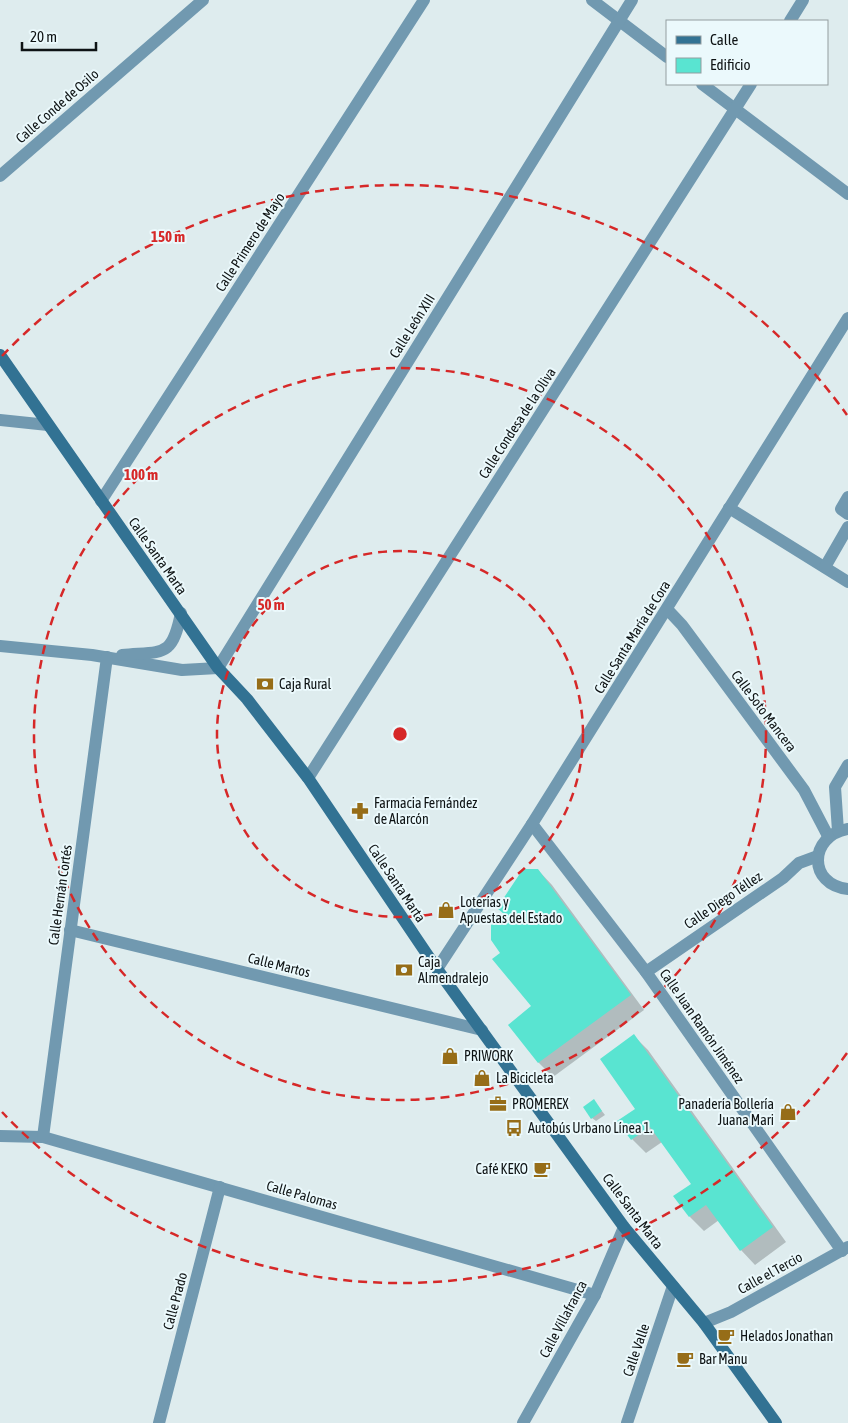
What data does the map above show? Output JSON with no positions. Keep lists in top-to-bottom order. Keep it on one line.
{"streets":{"street":["Calle Conde de Osilo","Calle Primero de Mayo","Calle León XIII","Calle Condesa de la Oliva","Calle Santa Marta","Calle Santa María de Cora","Calle Soto Mancera","Calle Hernán Cortés","Calle Diego Téllez","Calle Martos","Calle Juan Ramón Jiménez","Calle Palomas","Calle el Tercio","Calle Prado","Calle Villafranca","Calle Valle"]},"crossings":[["Calle Primero de Mayo","Calle Santa Marta"],["Calle León XIII","Calle Santa Marta"],["Calle Condesa de la Oliva","Calle Santa Marta"],["Calle Santa Marta","Calle Santa María de Cora"],["Calle Santa Marta","Calle Martos"],["Calle Santa Marta","Calle el Tercio"],["Calle Santa Marta","Calle Villafranca"],["Calle Santa Marta","Calle Valle"],["Calle Santa María de Cora","Calle Soto Mancera"],["Calle Santa María de Cora","Calle Juan Ramón Jiménez"],["Calle Hernán Cortés","Calle Martos"],["Calle Hernán Cortés","Calle Palomas"],["Calle Diego Téllez","Calle Juan Ramón Jiménez"],["Calle Juan Ramón Jiménez","Calle el Tercio"],["Calle Palomas","Calle Prado"],["Calle Palomas","Calle Villafranca"]],"places":{"bank":["Caja Rural","Caja Almendralejo"],"pharmacy":["Farmacia Fernández de Alarcón"],"shop":["Loterías y Apuestas del Estado","PRIWORK","La Bicicleta","Panadería Bollería Juana Mari"],"office":["PROMEREX"],"bus stop":["Autobús Urbano Línea 1."],"cafe":["Café KEKO","Helados Jonathan","Bar Manu"]},"legend":["Calle","Edificio"],"scale_bar":"20 m","rings":["150 m","100 m","50 m"]}
